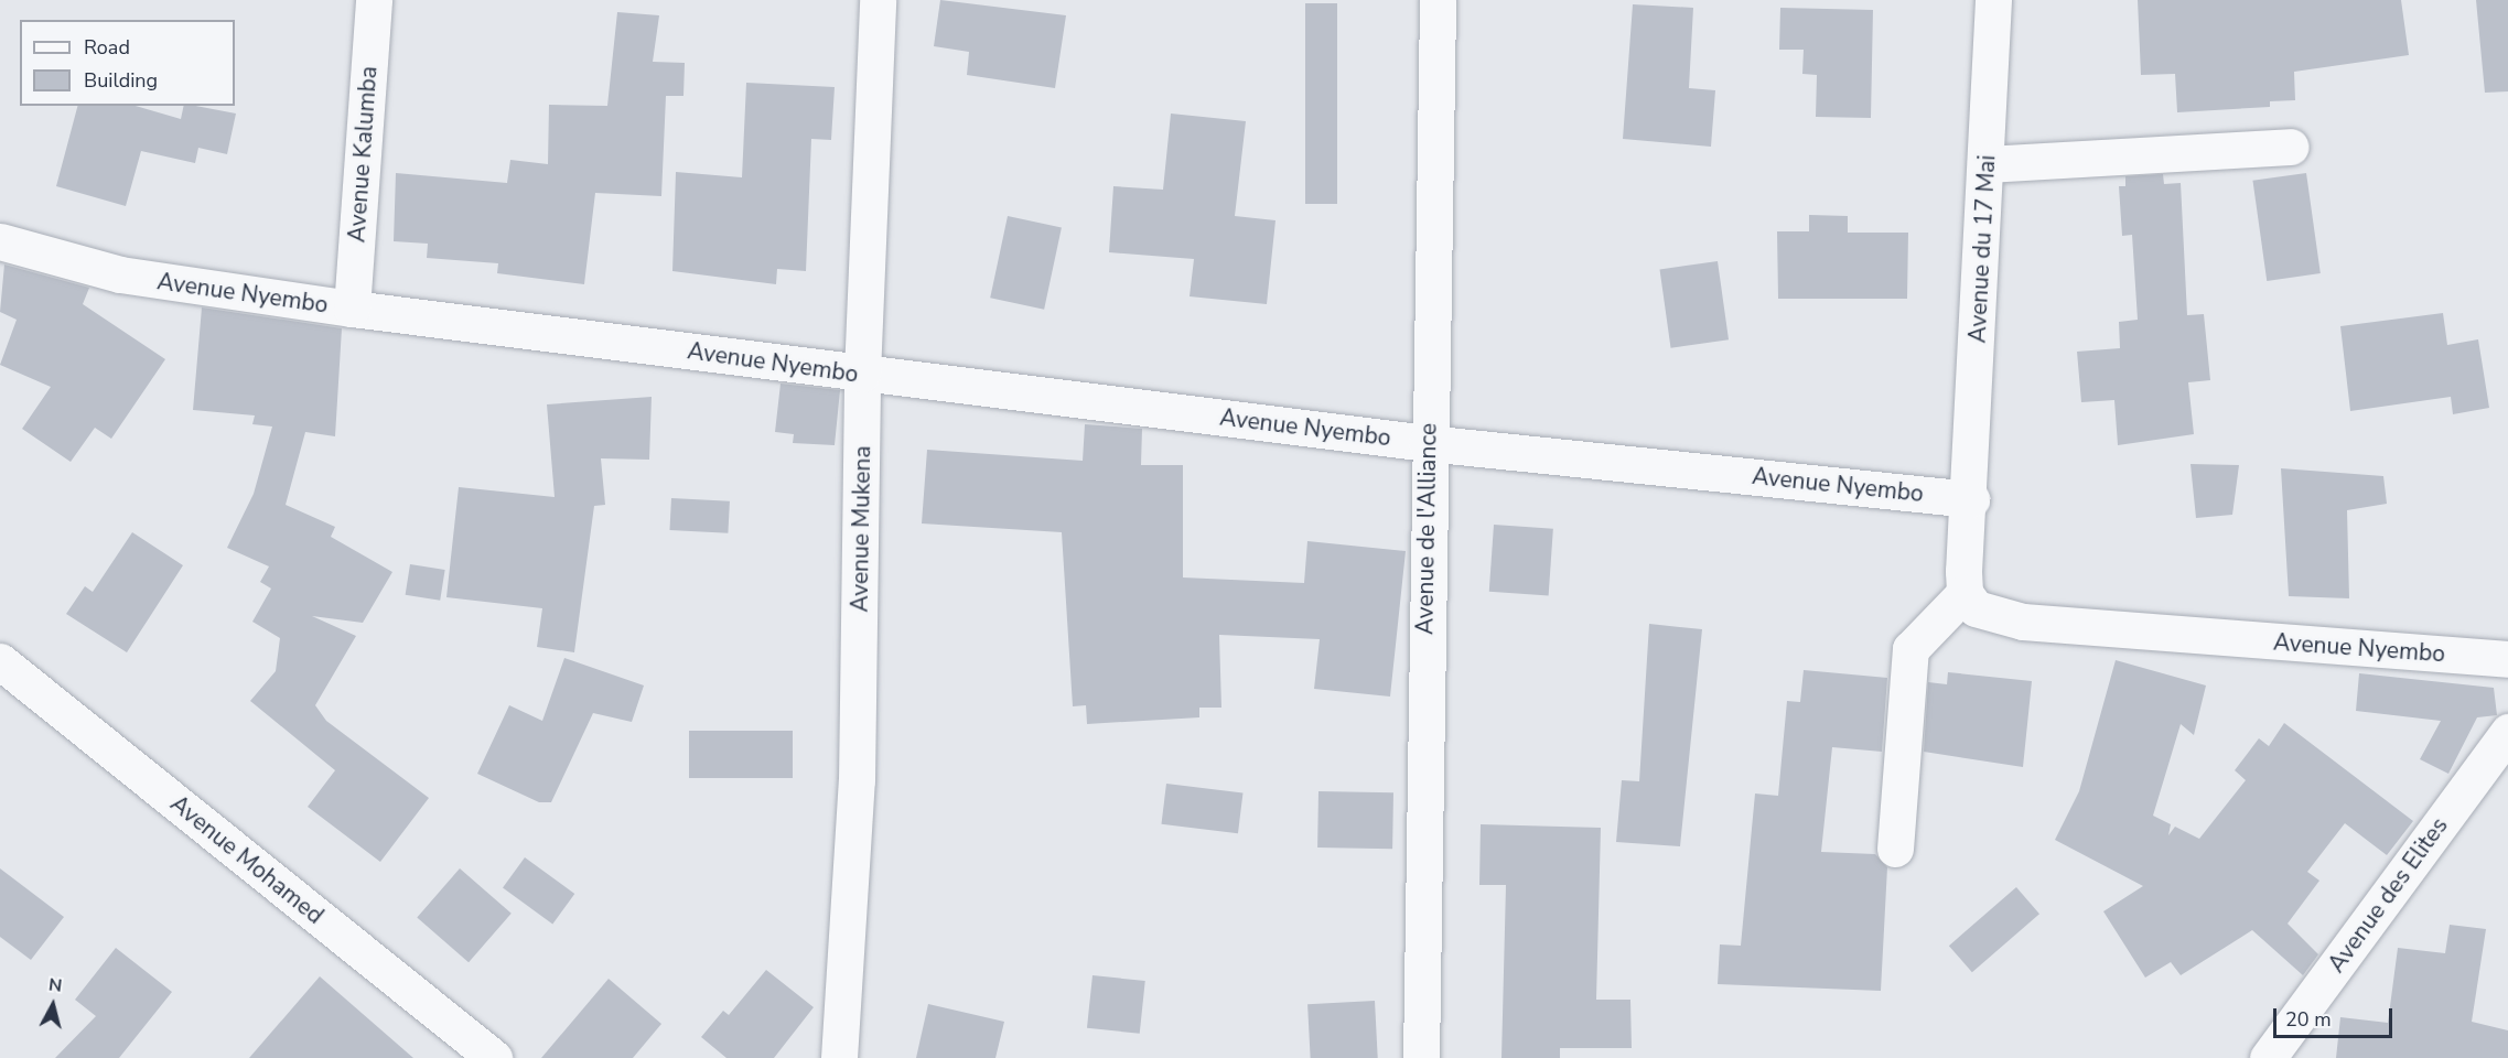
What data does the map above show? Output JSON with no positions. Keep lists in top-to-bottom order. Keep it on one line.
{"streets":{"street":["Avenue Kalumba","Avenue du 17 Mai","Avenue Nyembo","Avenue Mukena","Avenue de l'Alliance","Avenue Mohamed","Avenue des Elites"]},"crossings":[["Avenue Kalumba","Avenue Nyembo"],["Avenue du 17 Mai","Avenue Nyembo"],["Avenue Nyembo","Avenue Mukena"],["Avenue Nyembo","Avenue de l'Alliance"]],"legend":["Road","Building"],"scale_bar":"20 m","north":"top"}
